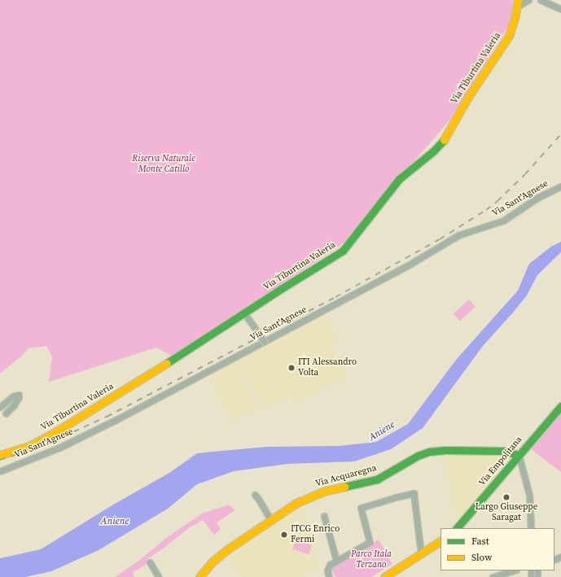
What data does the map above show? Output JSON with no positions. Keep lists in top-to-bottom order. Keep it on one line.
{"streets":{"main road":["Via Tiburtina Valeria","Via Empolitana","Via Acquaregna"],"street":["Via Sant'Agnese"]},"crossings":[["Via Empolitana","Via Acquaregna"]],"water":["Aniene"],"parks":["Riserva Naturale Monte Catillo","Parco Itala Terzano"],"places":["ITI Alessandro Volta","Largo Giuseppe Saragat","ITCG Enrico Fermi"],"legend":["Fast","Slow"]}
